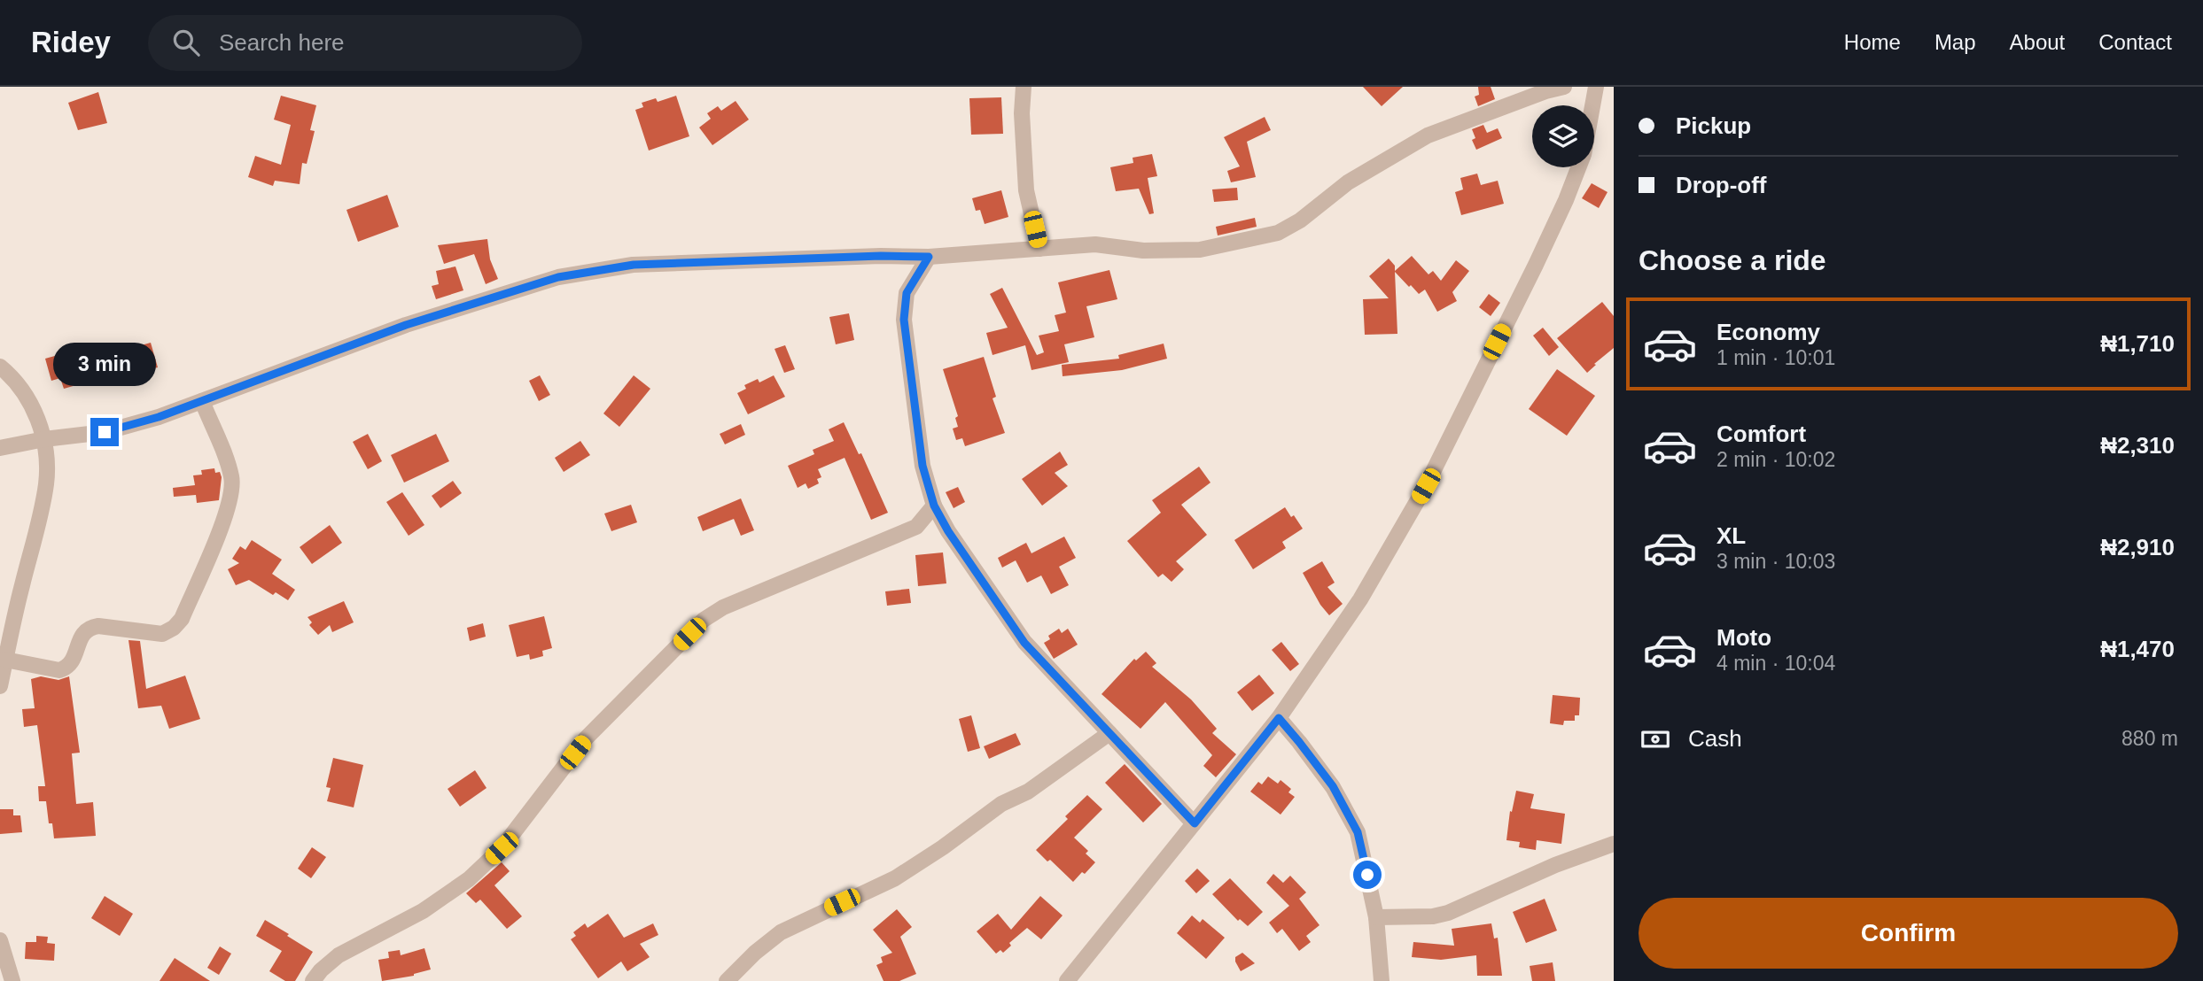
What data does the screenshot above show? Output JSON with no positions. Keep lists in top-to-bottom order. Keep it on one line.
{"page":{"header":"Ridey","search":"Search here","nav":["Home","Map","About","Contact"],"banner":["Pickup","Drop-off"],"heading":"Choose a ride","list":[{"name":"Economy","note":"1 min · 10:01","value":"₦1,710"},{"name":"Comfort","note":"2 min · 10:02","value":"₦2,310"},{"name":"XL","note":"3 min · 10:03","value":"₦2,910"},{"name":"Moto","note":"4 min · 10:04","value":"₦1,470"}],"bubble":"3 min","pay":["Cash","880 m"],"buttons":"Confirm"}}
